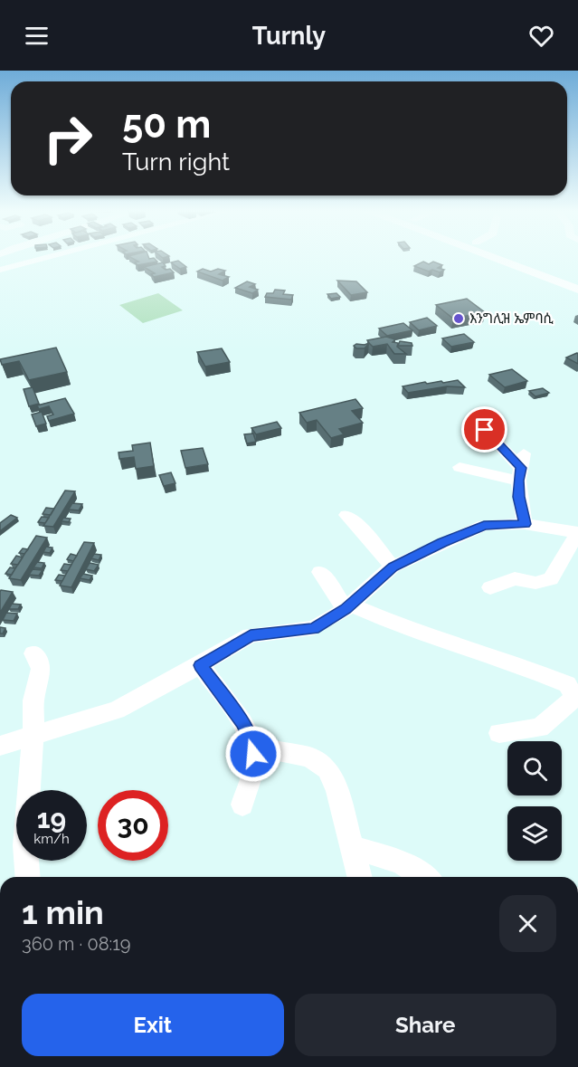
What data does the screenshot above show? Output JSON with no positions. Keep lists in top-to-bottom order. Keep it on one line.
{"places":["እንግሊዝ ኤምባሲ"],"page":{"header":"Turnly","turn":["50 m","Turn right"],"speed":"19 km/h","limit":"30","heading":["1 min","360 m · 08:19"],"buttons":["Exit","Share"]}}
